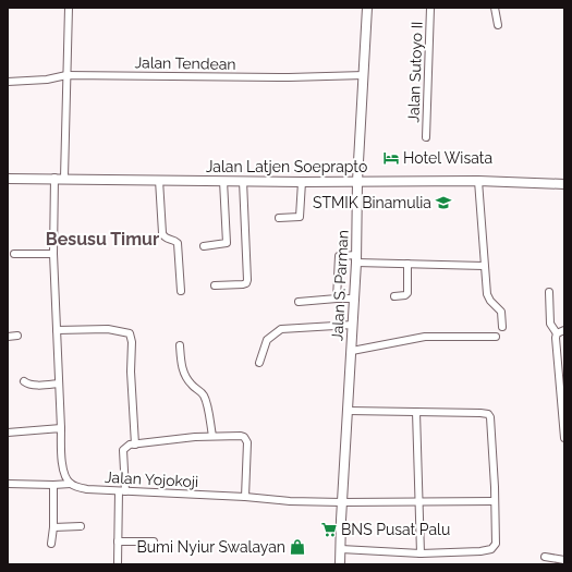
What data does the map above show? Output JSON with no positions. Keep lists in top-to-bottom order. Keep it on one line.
{"streets":{"street":["Jalan Tendean","Jalan Sutoyo II","Jalan Latjen Soeprapto","Jalan S. Parman","Jalan Yojokoji"]},"crossings":[["Jalan Tendean","Jalan S. Parman"],["Jalan Latjen Soeprapto","Jalan S. Parman"],["Jalan S. Parman","Jalan Yojokoji"]],"districts":["Besusu Timur"],"places":{"hotel":["Hotel Wisata"],"school or university":["STMIK Binamulia"],"supermarket":["BNS Pusat Palu"],"shop":["Bumi Nyiur Swalayan"]}}
